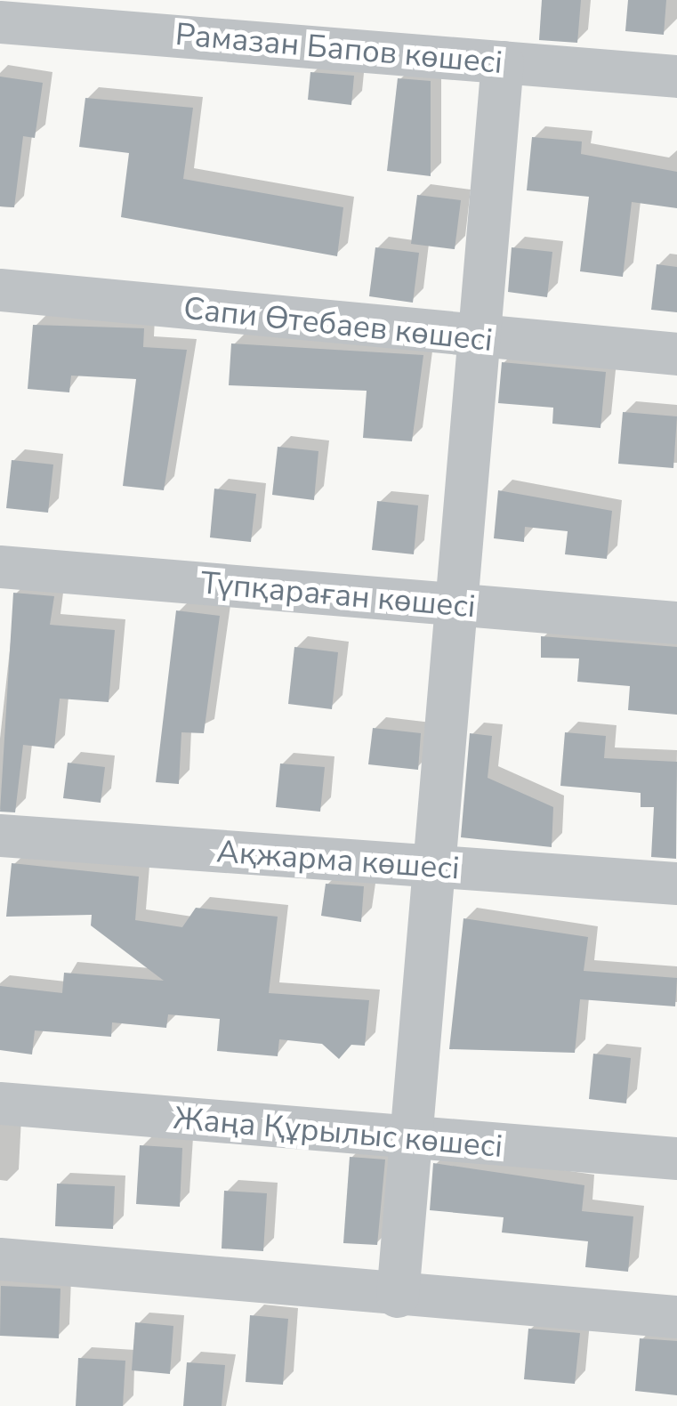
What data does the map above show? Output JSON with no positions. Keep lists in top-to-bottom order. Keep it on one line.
{"streets":{"street":["Рамазан Бапов көшесі","Сапи Өтебаев көшесі","Түпқараған көшесі","Ақжарма көшесі","Жаңа Құрылыс көшесі"]}}
